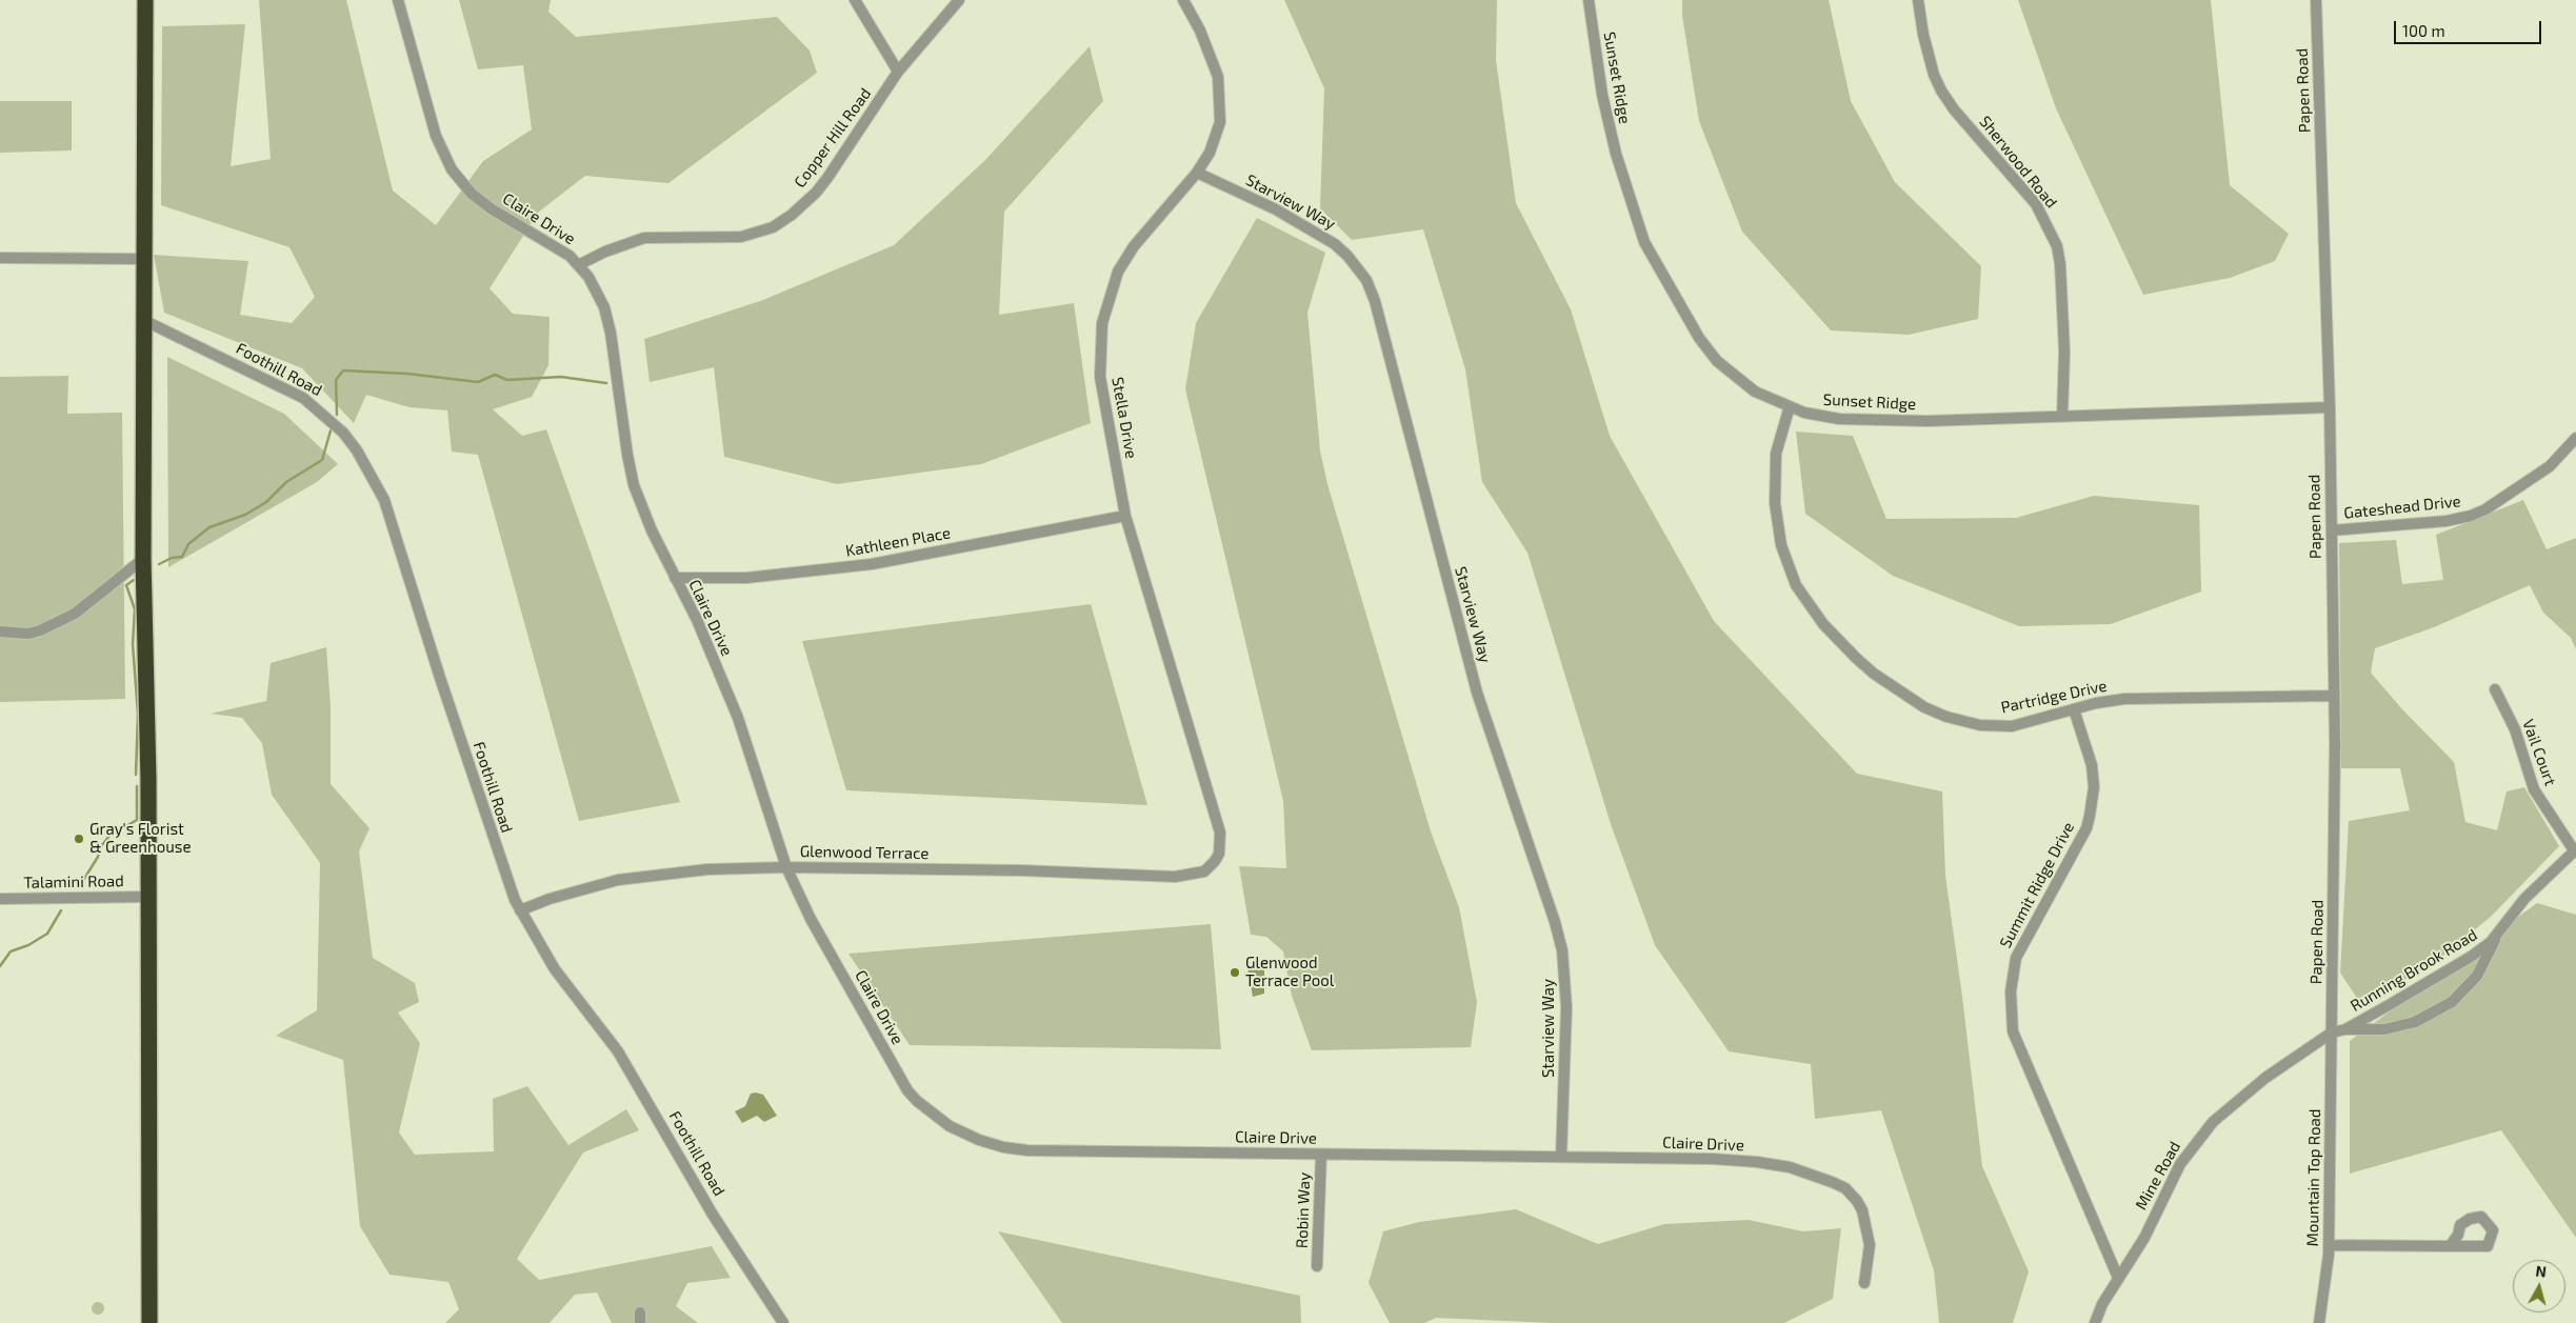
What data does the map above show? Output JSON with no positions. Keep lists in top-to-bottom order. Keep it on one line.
{"streets":{"street":["Sunset Ridge","Papen Road","Copper Hill Road","Sherwood Road","Starview Way","Claire Drive","Foothill Road","Stella Drive","Gateshead Drive","Kathleen Place","Partridge Drive","Vail Court","Glenwood Terrace","Talamini Road","Summit Ridge Drive","Running Brook Road","Mine Road","Mountain Top Road","Robin Way"]},"crossings":[["Sunset Ridge","Papen Road"],["Sunset Ridge","Sherwood Road"],["Sunset Ridge","Partridge Drive"],["Papen Road","Gateshead Drive"],["Papen Road","Partridge Drive"],["Papen Road","Running Brook Road"],["Papen Road","Mine Road"],["Papen Road","Mountain Top Road"],["Copper Hill Road","Claire Drive"],["Starview Way","Claire Drive"],["Starview Way","Stella Drive"],["Claire Drive","Kathleen Place"],["Claire Drive","Glenwood Terrace"],["Claire Drive","Robin Way"],["Foothill Road","Glenwood Terrace"],["Stella Drive","Kathleen Place"],["Stella Drive","Glenwood Terrace"],["Partridge Drive","Summit Ridge Drive"],["Vail Court","Running Brook Road"],["Summit Ridge Drive","Mine Road"],["Running Brook Road","Mine Road"],["Running Brook Road","Mountain Top Road"],["Mine Road","Mountain Top Road"]],"places":["Gray's Florist & Greenhouse","Glenwood Terrace Pool"],"scale_bar":"100 m","north":"top"}
